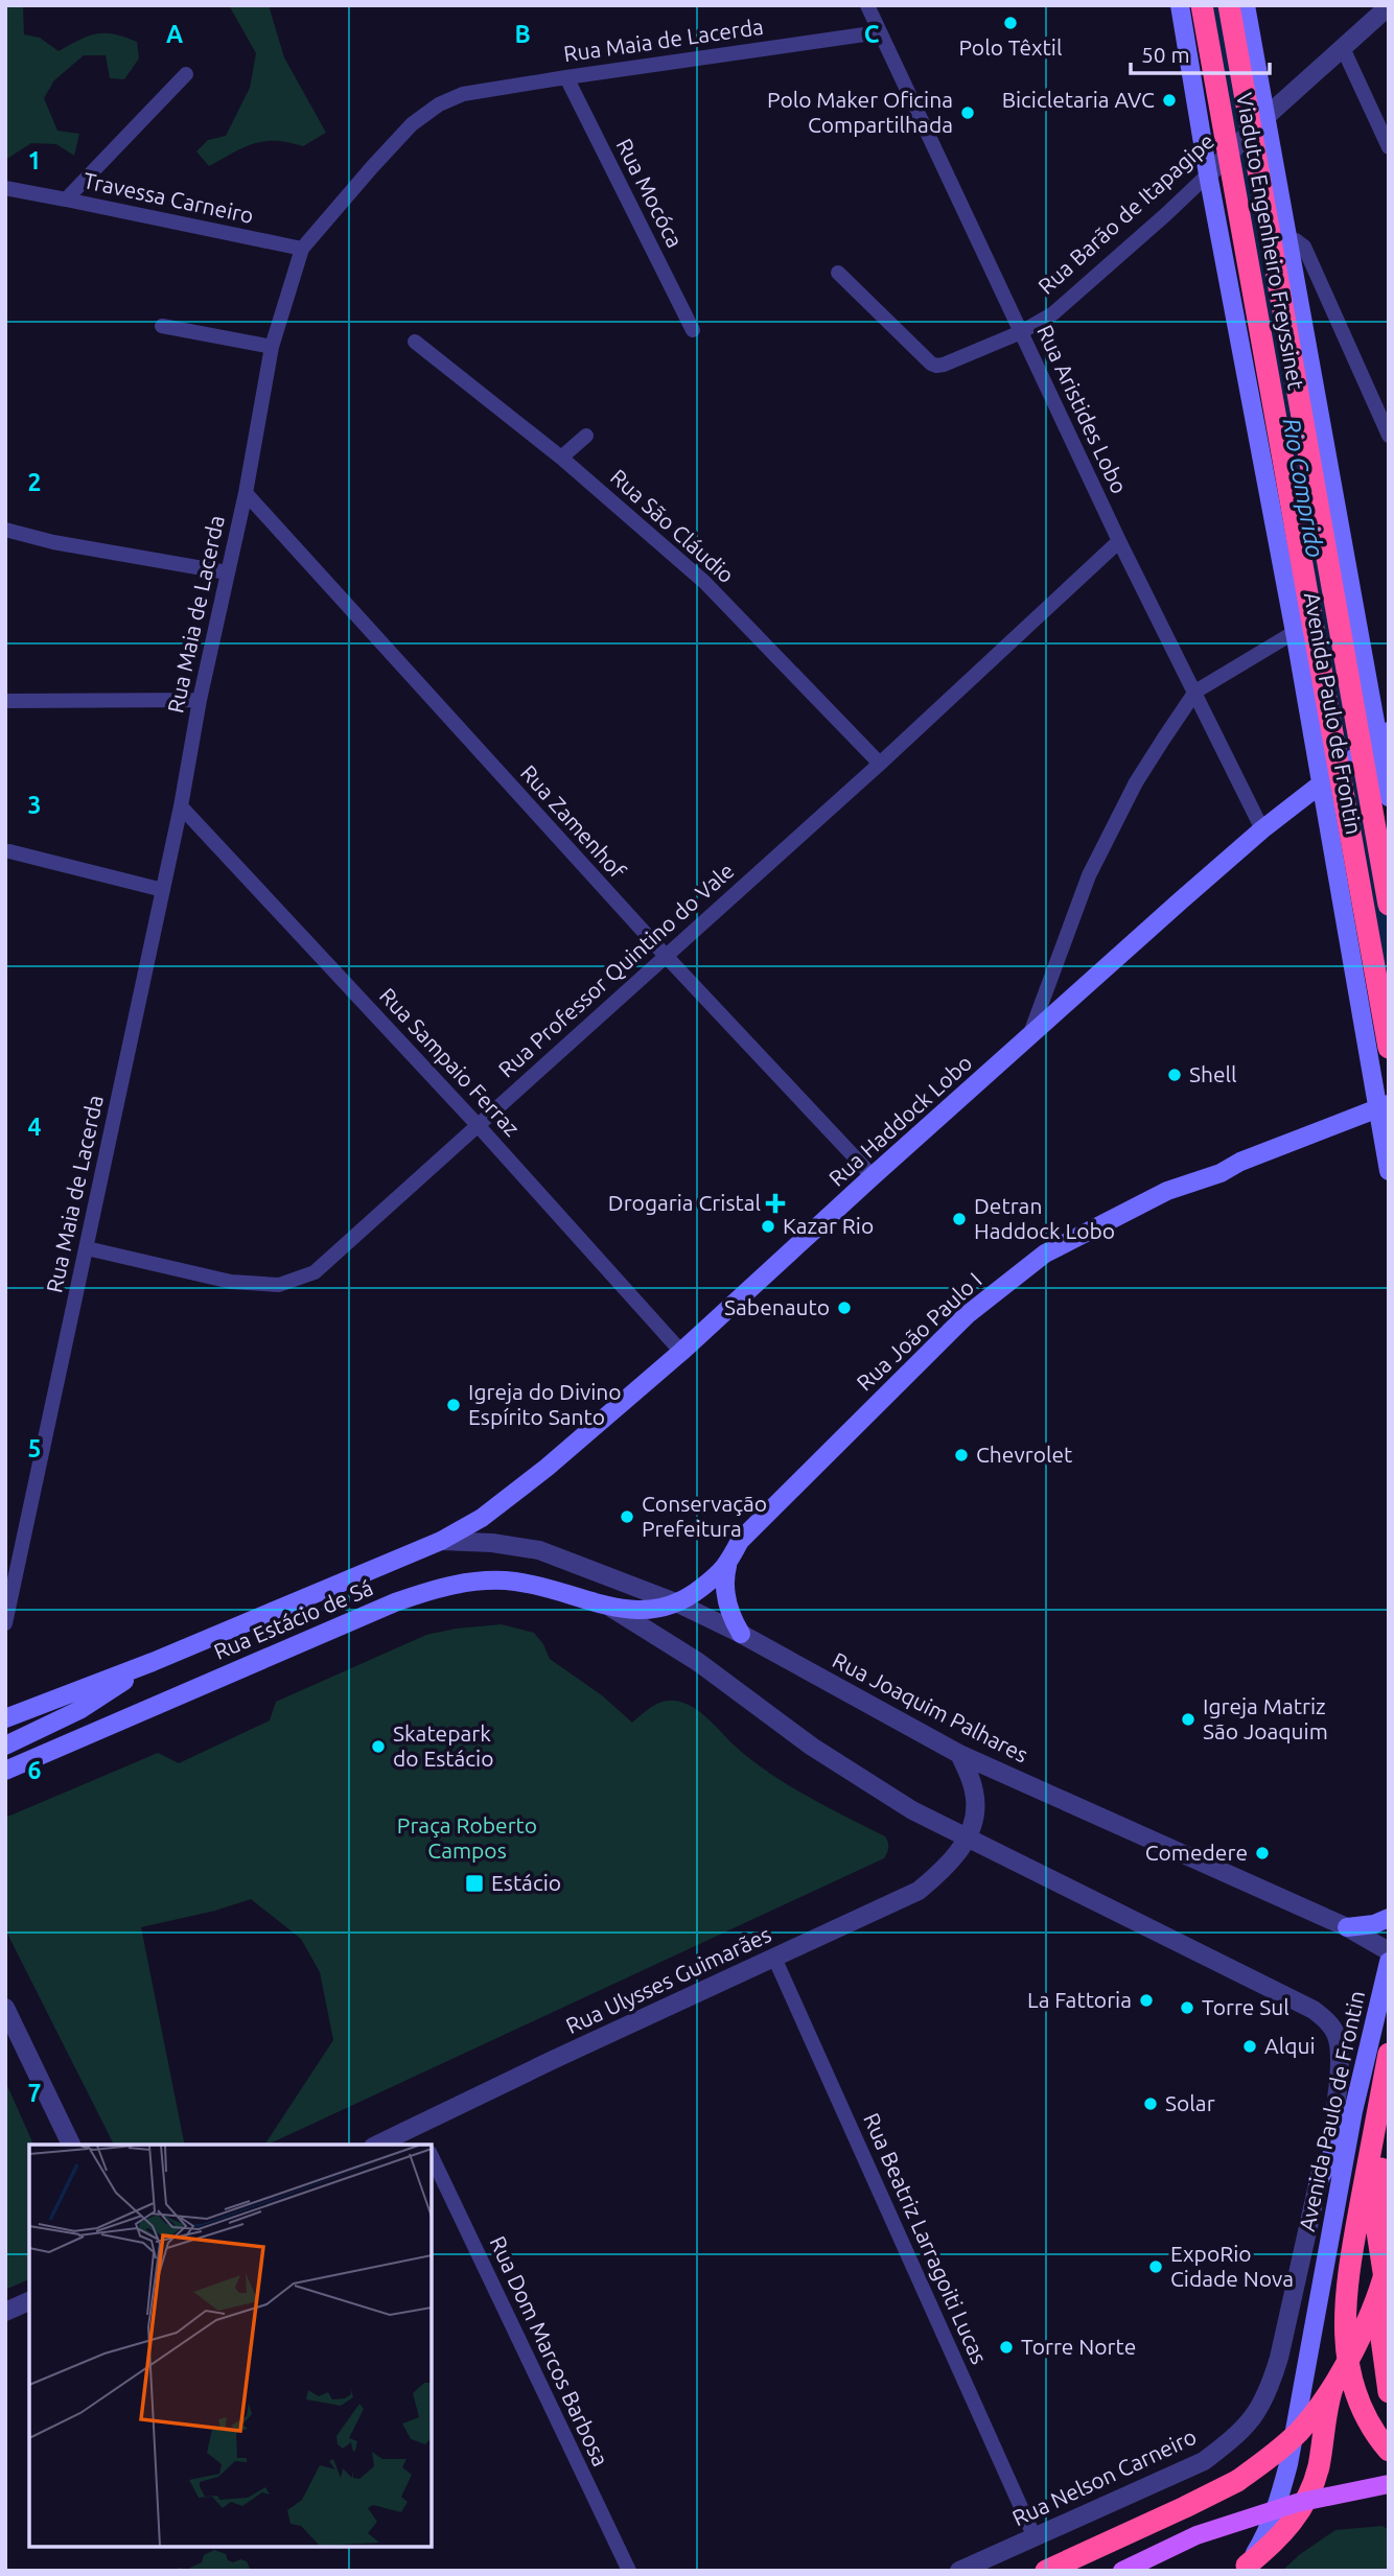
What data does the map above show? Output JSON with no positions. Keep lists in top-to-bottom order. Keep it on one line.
{"streets":{"highway":["Viaduto Engenheiro Freyssinet"],"main road":["Avenida Paulo de Frontin","Rua Haddock Lobo","Rua João Paulo I","Rua Estácio de Sá"],"street":["Rua Maia de Lacerda","Rua Mocóca","Travessa Carneiro","Rua Barão de Itapagipe","Rua Aristides Lobo","Rua São Cláudio","Rua Zamenhof","Rua Professor Quintino do Vale","Rua Sampaio Ferraz","Rua Joaquim Palhares","Rua Ulysses Guimarães","Rua Beatriz Larragoiti Lucas","Rua Dom Marcos Barbosa","Rua Nelson Carneiro"]},"crossings":[["Rua Maia de Lacerda","Rua Mocóca"],["Rua Maia de Lacerda","Travessa Carneiro"],["Rua Maia de Lacerda","Rua Aristides Lobo"],["Rua Maia de Lacerda","Rua Zamenhof"],["Rua Maia de Lacerda","Rua Professor Quintino do Vale"],["Rua Maia de Lacerda","Rua Sampaio Ferraz"],["Rua Barão de Itapagipe","Rua Aristides Lobo"],["Rua Barão de Itapagipe","Avenida Paulo de Frontin"],["Rua Aristides Lobo","Rua Professor Quintino do Vale"],["Rua Aristides Lobo","Rua Haddock Lobo"],["Rua São Cláudio","Rua Professor Quintino do Vale"],["Avenida Paulo de Frontin","Rua Haddock Lobo"],["Avenida Paulo de Frontin","Rua João Paulo I"],["Avenida Paulo de Frontin","Rua Nelson Carneiro"],["Rua Zamenhof","Rua Professor Quintino do Vale"],["Rua Zamenhof","Rua Haddock Lobo"],["Rua Professor Quintino do Vale","Rua Sampaio Ferraz"],["Rua Sampaio Ferraz","Rua Haddock Lobo"],["Rua Haddock Lobo","Rua Estácio de Sá"],["Rua Haddock Lobo","Rua Joaquim Palhares"],["Rua João Paulo I","Rua Estácio de Sá"],["Rua João Paulo I","Rua Joaquim Palhares"],["Rua Estácio de Sá","Rua Joaquim Palhares"],["Rua Ulysses Guimarães","Rua Beatriz Larragoiti Lucas"],["Rua Beatriz Larragoiti Lucas","Rua Nelson Carneiro"]],"water":["Rio Comprido"],"parks":["Praça Roberto Campos"],"places":{"other":["Polo Têxtil","Bicicletaria AVC","Polo Maker Oficina Compartilhada","Shell","Detran Haddock Lobo","Kazar Rio","Sabenauto","Igreja do Divino Espírito Santo","Chevrolet","Conservação Prefeitura","Igreja Matriz São Joaquim","Skatepark do Estácio","Comedere","La Fattoria","Torre Sul","Alqui","Solar","ExpoRio Cidade Nova","Torre Norte"],"health":["Drogaria Cristal"],"transit":["Estácio"]},"scale_bar":"50 m","grid":{"columns":["A","B","C"],"rows":["1","2","3","4","5","6","7"]}}
